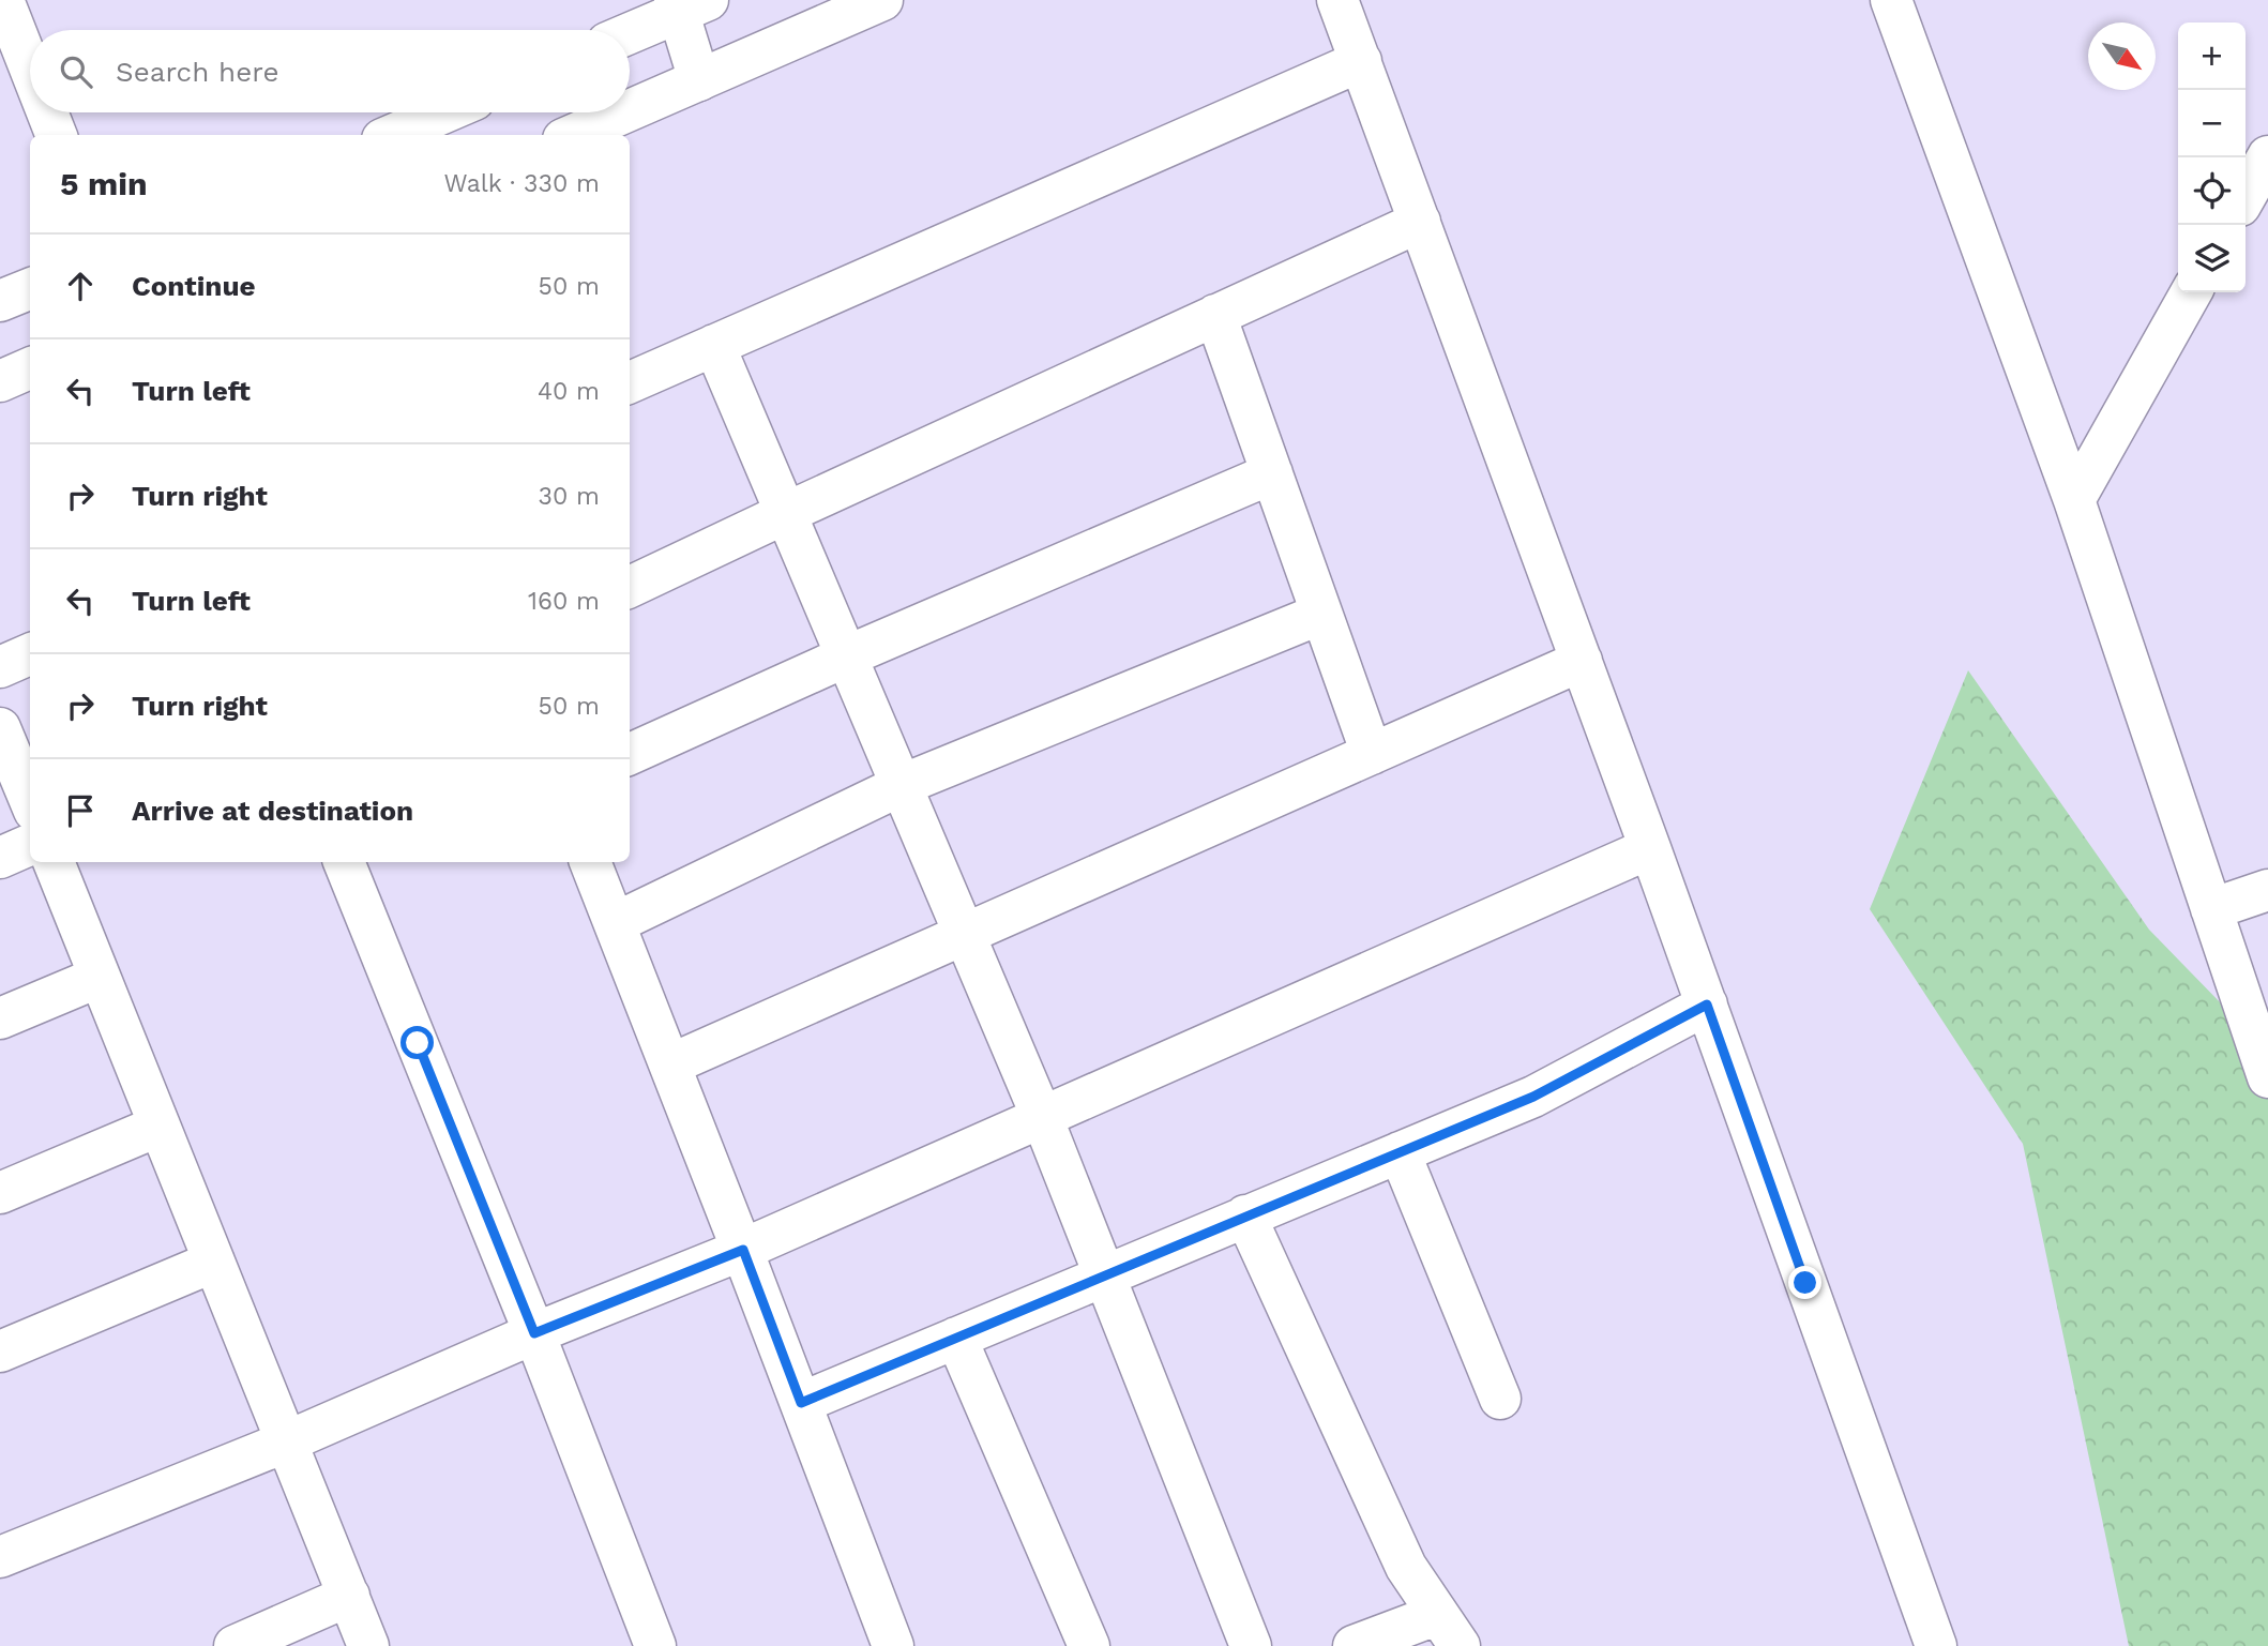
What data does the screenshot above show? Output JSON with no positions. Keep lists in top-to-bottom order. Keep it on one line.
{"north":"bottom right","page":{"map_buttons":["+","−"],"search":"Search here","heading":["5 min","Walk · 330 m"],"list":[["Continue","50 m"],["Turn left","40 m"],["Turn right","30 m"],["Turn left","160 m"],["Turn right","50 m"],"Arrive at destination"]}}
